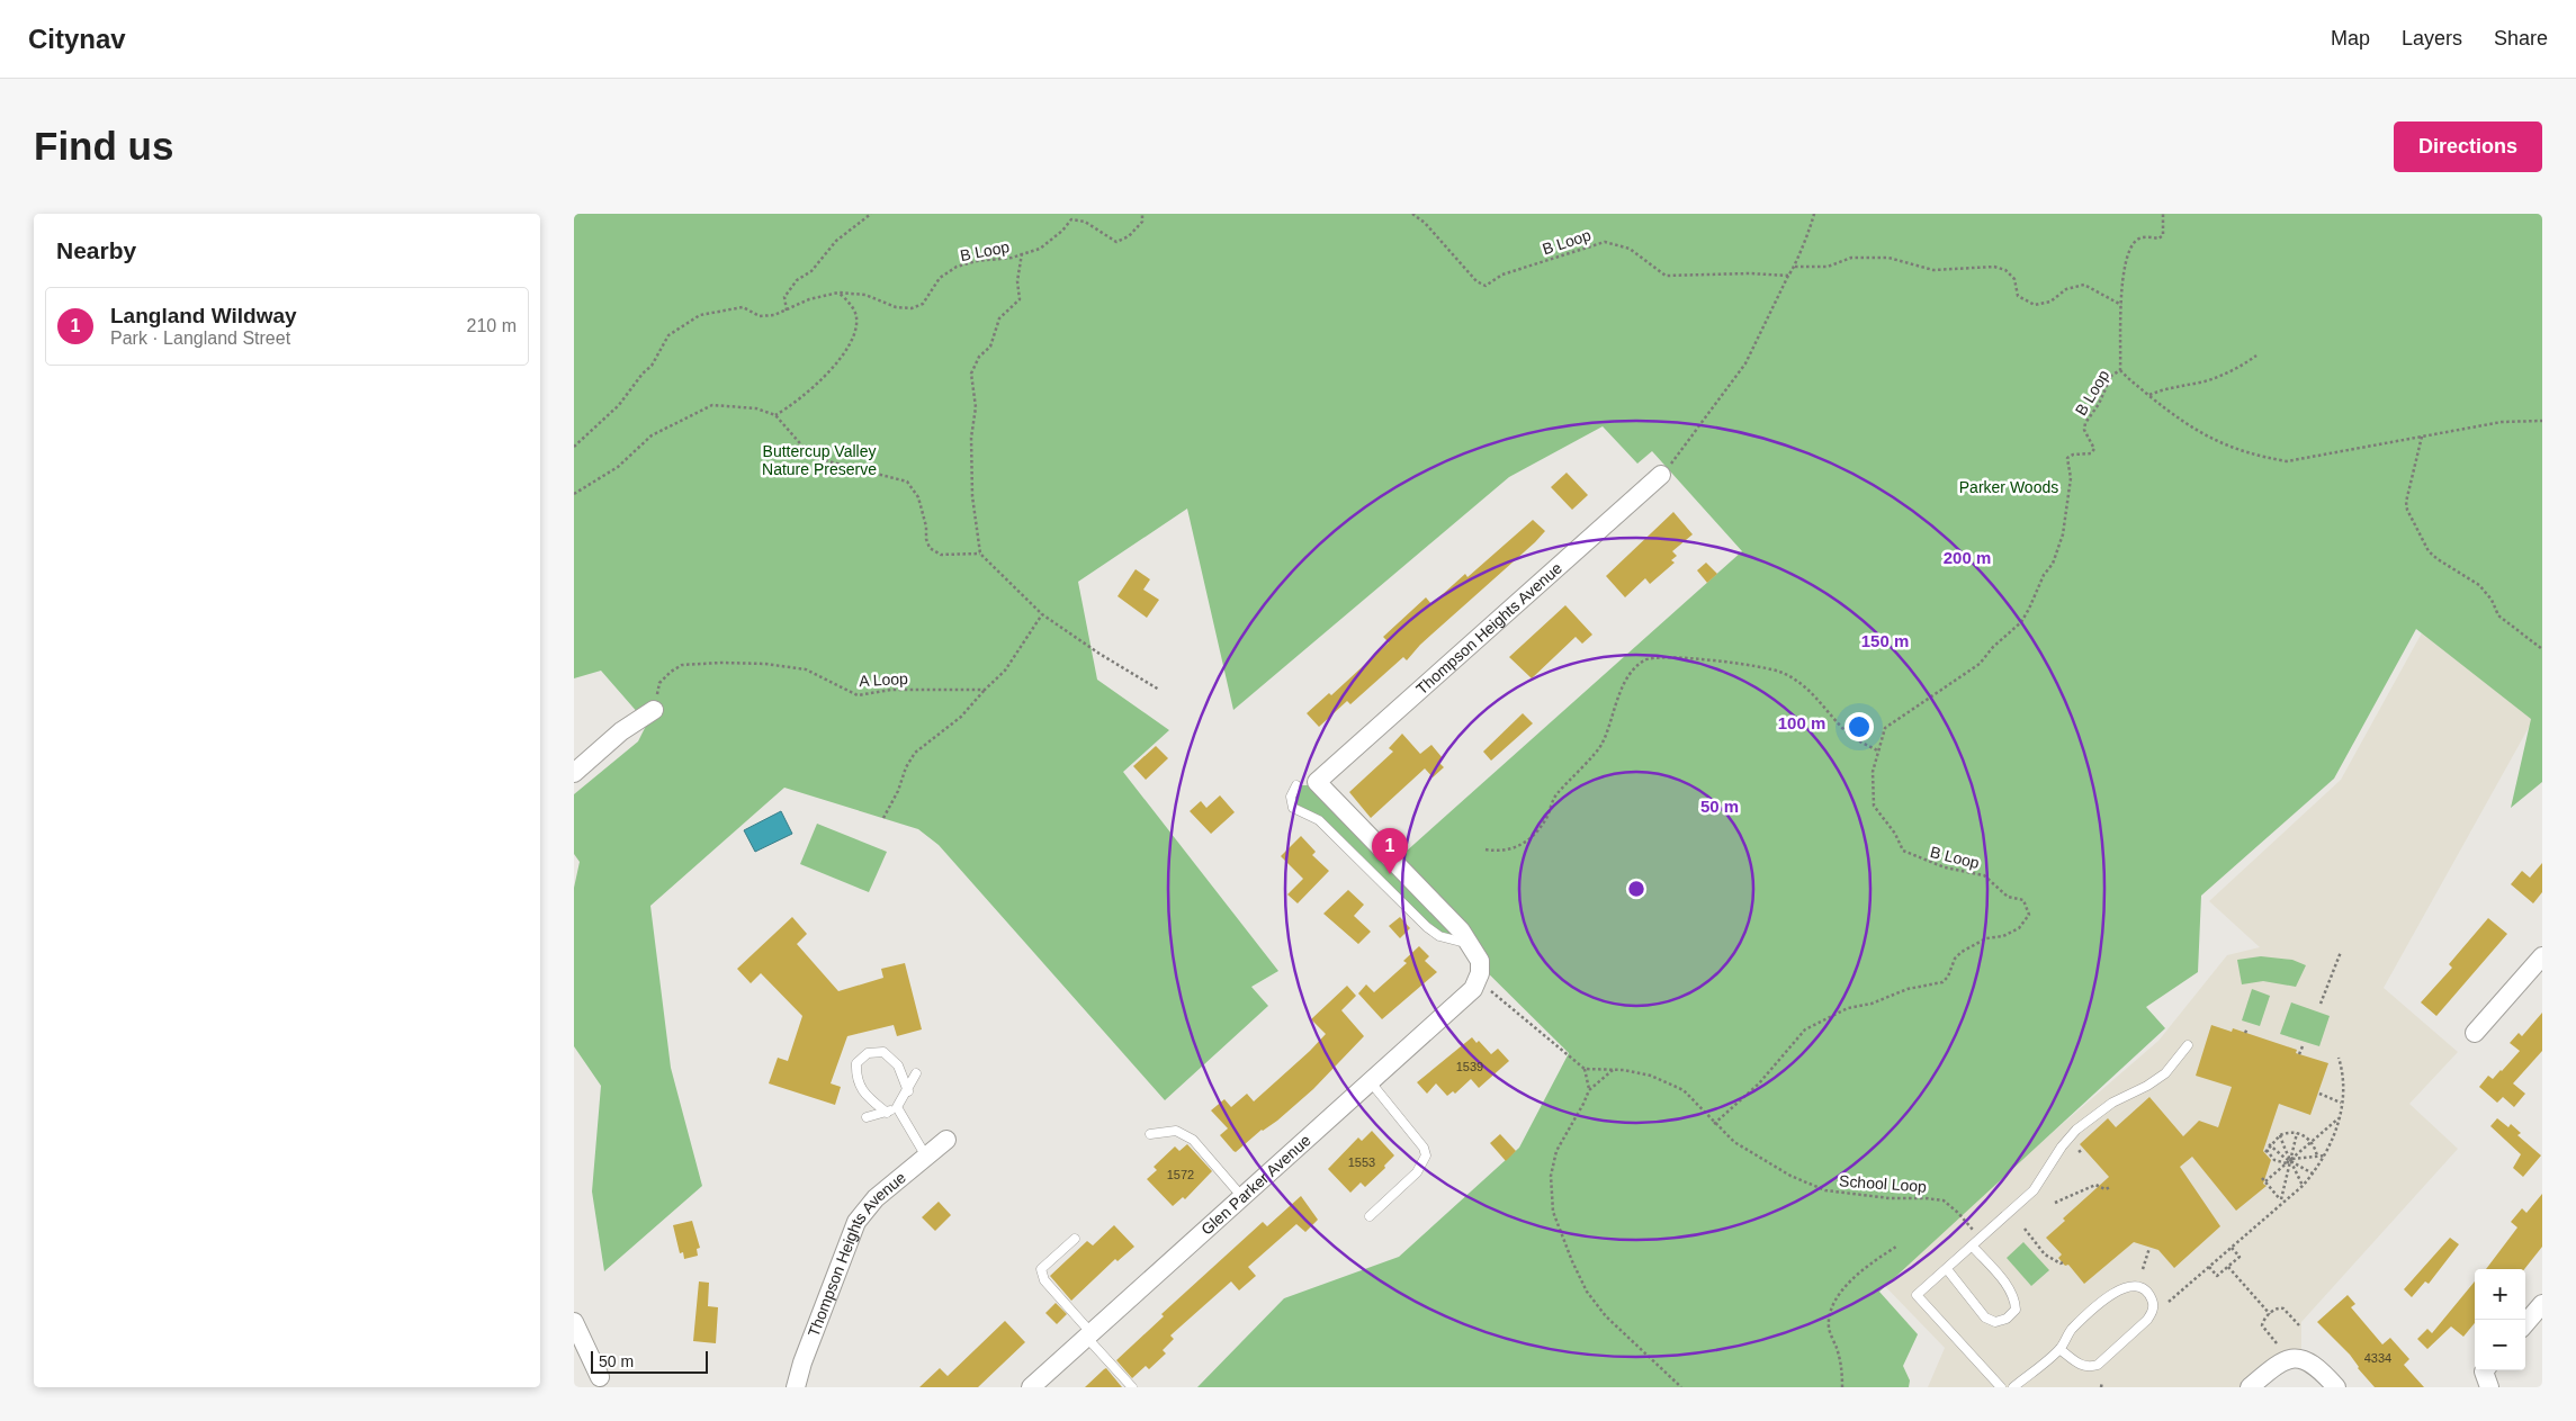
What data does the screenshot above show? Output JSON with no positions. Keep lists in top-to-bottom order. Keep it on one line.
{"streets":{"street":["Thompson Heights Avenue","Glen Parker Avenue"],"path":["B Loop","A Loop","School Loop"]},"crossings":[["B Loop","School Loop"]],"parks":["Buttercup Valley Nature Preserve","Parker Woods"],"house_numbers":["1539","1553","1572","4334"],"scale_bar":"50 m","page":{"header":"Citynav","nav":["Map","Layers","Share"],"buttons":"Directions","title":"Find us","heading":"Nearby","list":[{"mark":"1","name":"Langland Wildway","note":"Park · Langland Street","value":"210 m"}],"pins":"1","map_buttons":["+","−"],"scale":"50 m"},"rings":["200 m","150 m","100 m","50 m"]}
